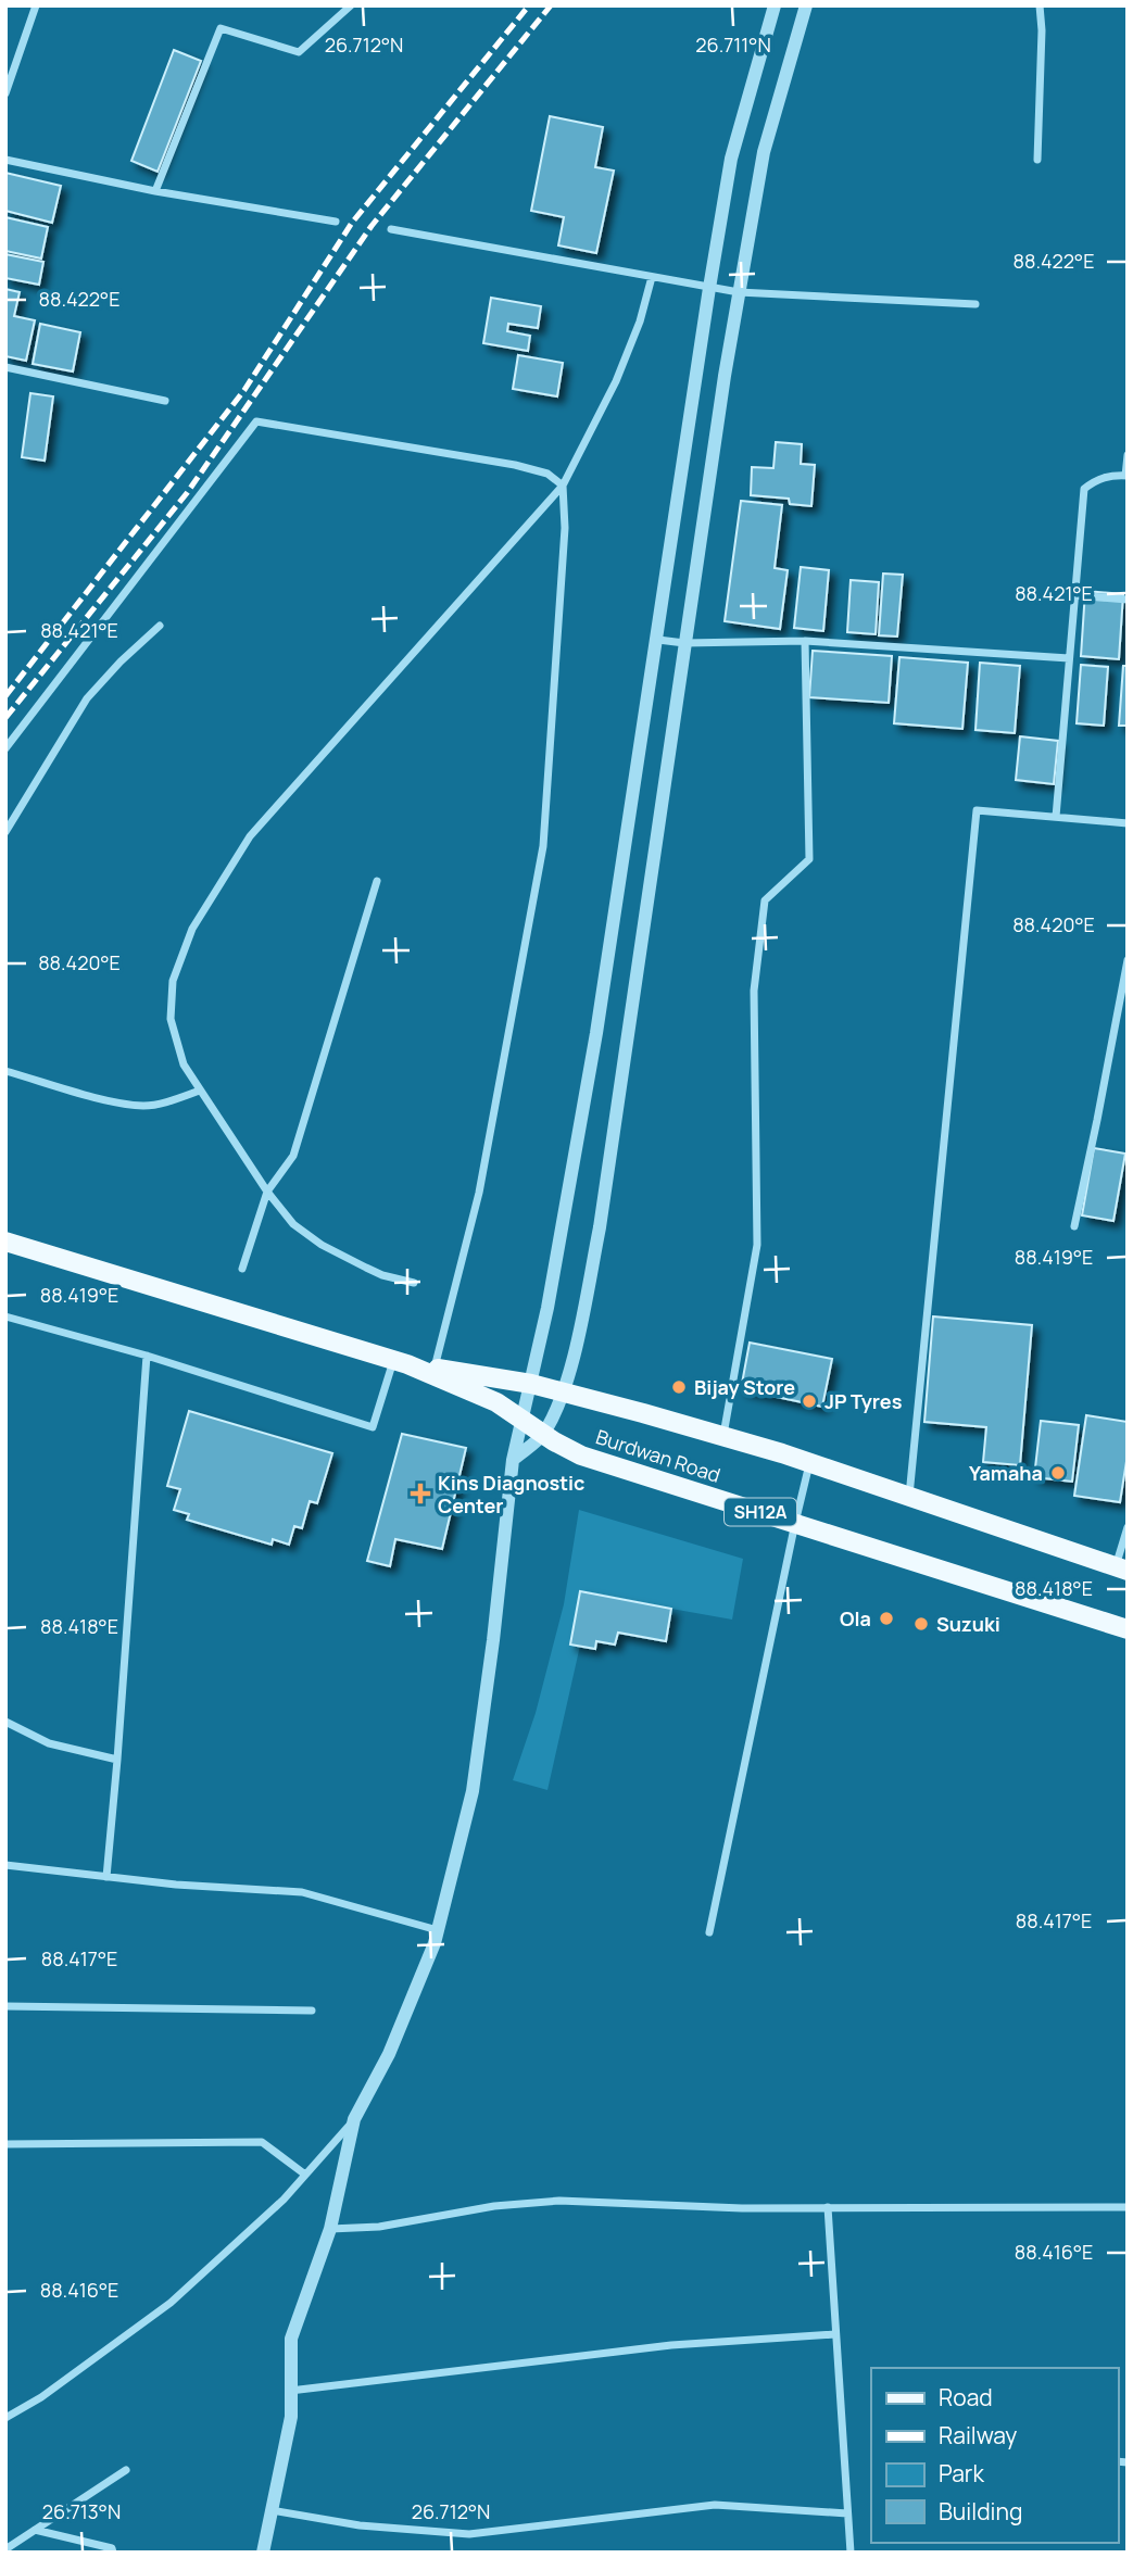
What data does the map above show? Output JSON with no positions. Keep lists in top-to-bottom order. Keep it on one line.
{"streets":{"main road":["Burdwan Road","SH12A"]},"places":{"other":["Bijay Store","JP Tyres","Yamaha","Ola","Suzuki"],"health":["Kins Diagnostic Center"]},"legend":["Road","Railway","Park","Building"],"coordinates":["26.712°N","26.711°N","88.422°E","88.421°E","88.420°E","88.419°E","88.418°E","88.417°E","88.416°E","26.713°N"]}
